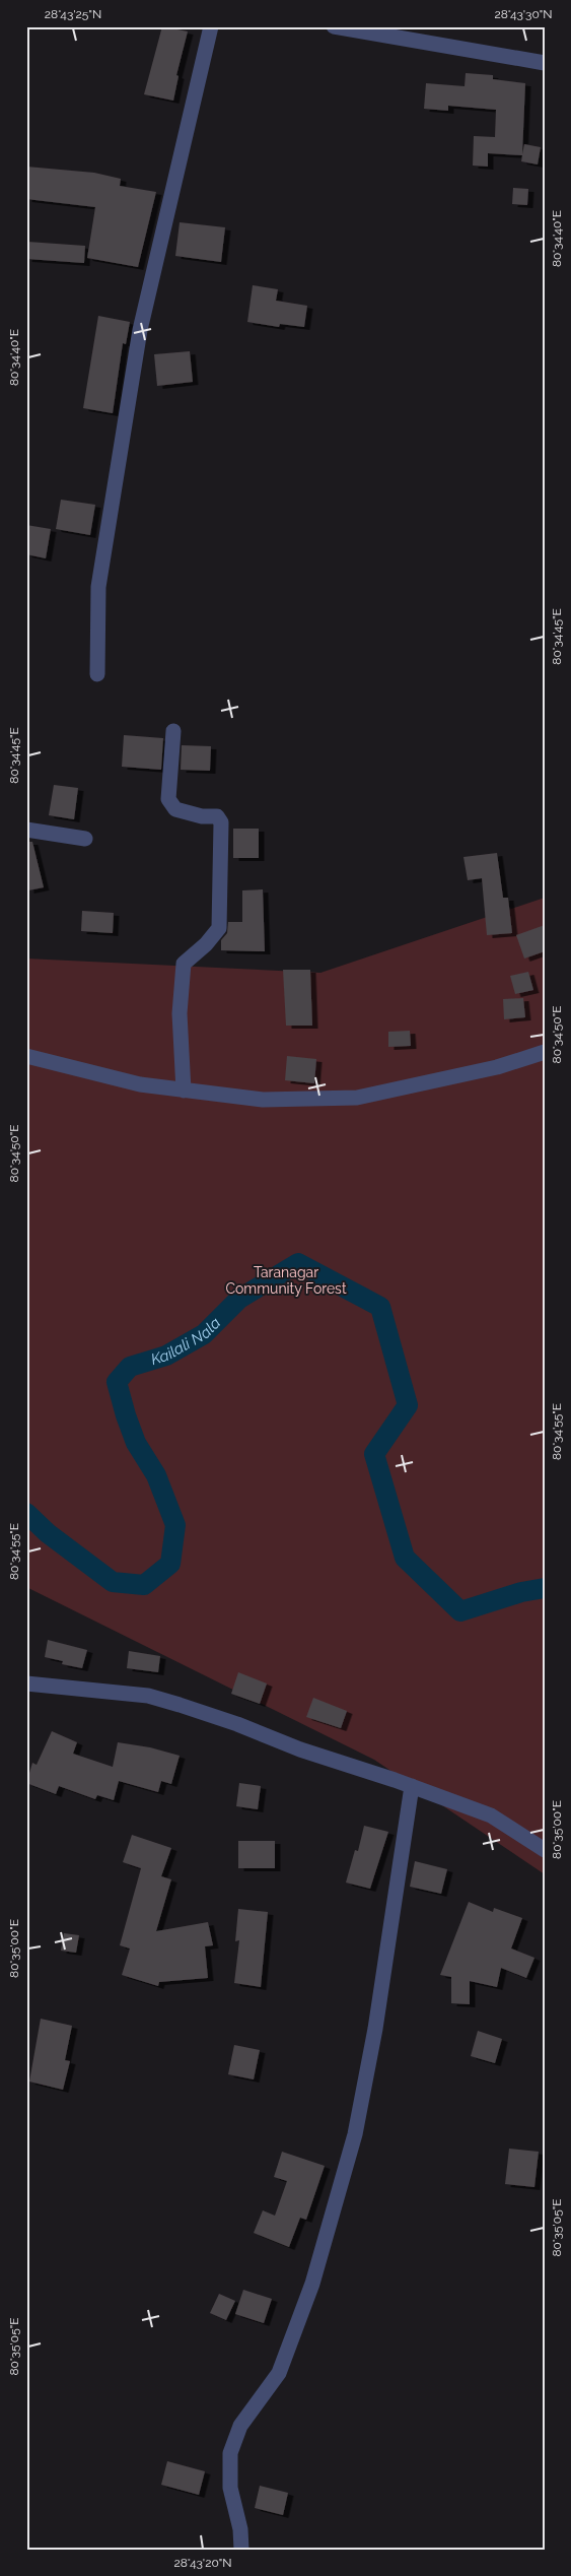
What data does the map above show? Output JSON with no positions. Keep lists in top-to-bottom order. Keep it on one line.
{"water":["Kailali Nala"],"parks":["Taranagar Community Forest"],"coordinates":["28°43'25\"N","28°43'30\"N","80°34'40\"E","80°34'45\"E","80°34'50\"E","80°34'55\"E","80°35'00\"E","80°35'05\"E","28°43'20\"N"]}
